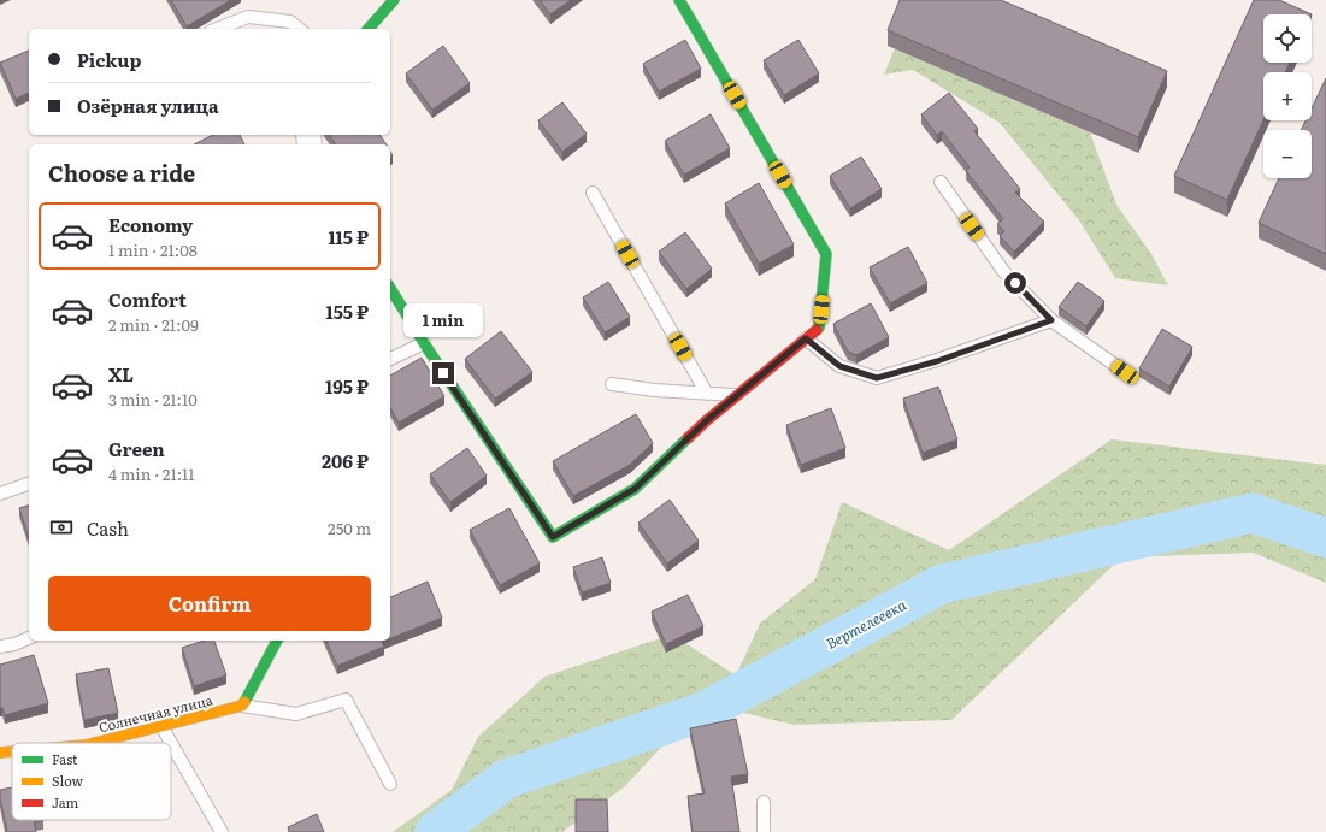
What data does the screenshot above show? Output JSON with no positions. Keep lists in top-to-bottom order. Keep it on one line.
{"streets":{"street":["Солнечная улица"]},"water":["Вертелеевка"],"legend":["Fast","Slow","Jam"],"page":{"map_buttons":["+","−"],"banner":["Pickup","Озёрная улица"],"heading":"Choose a ride","list":[{"name":"Economy","note":"1 min · 21:08","value":"115 ₽"},{"name":"Comfort","note":"2 min · 21:09","value":"155 ₽"},{"name":"XL","note":"3 min · 21:10","value":"195 ₽"},{"name":"Green","note":"4 min · 21:11","value":"206 ₽"}],"bubble":"1 min","pay":["Cash","250 m"],"buttons":"Confirm"}}
